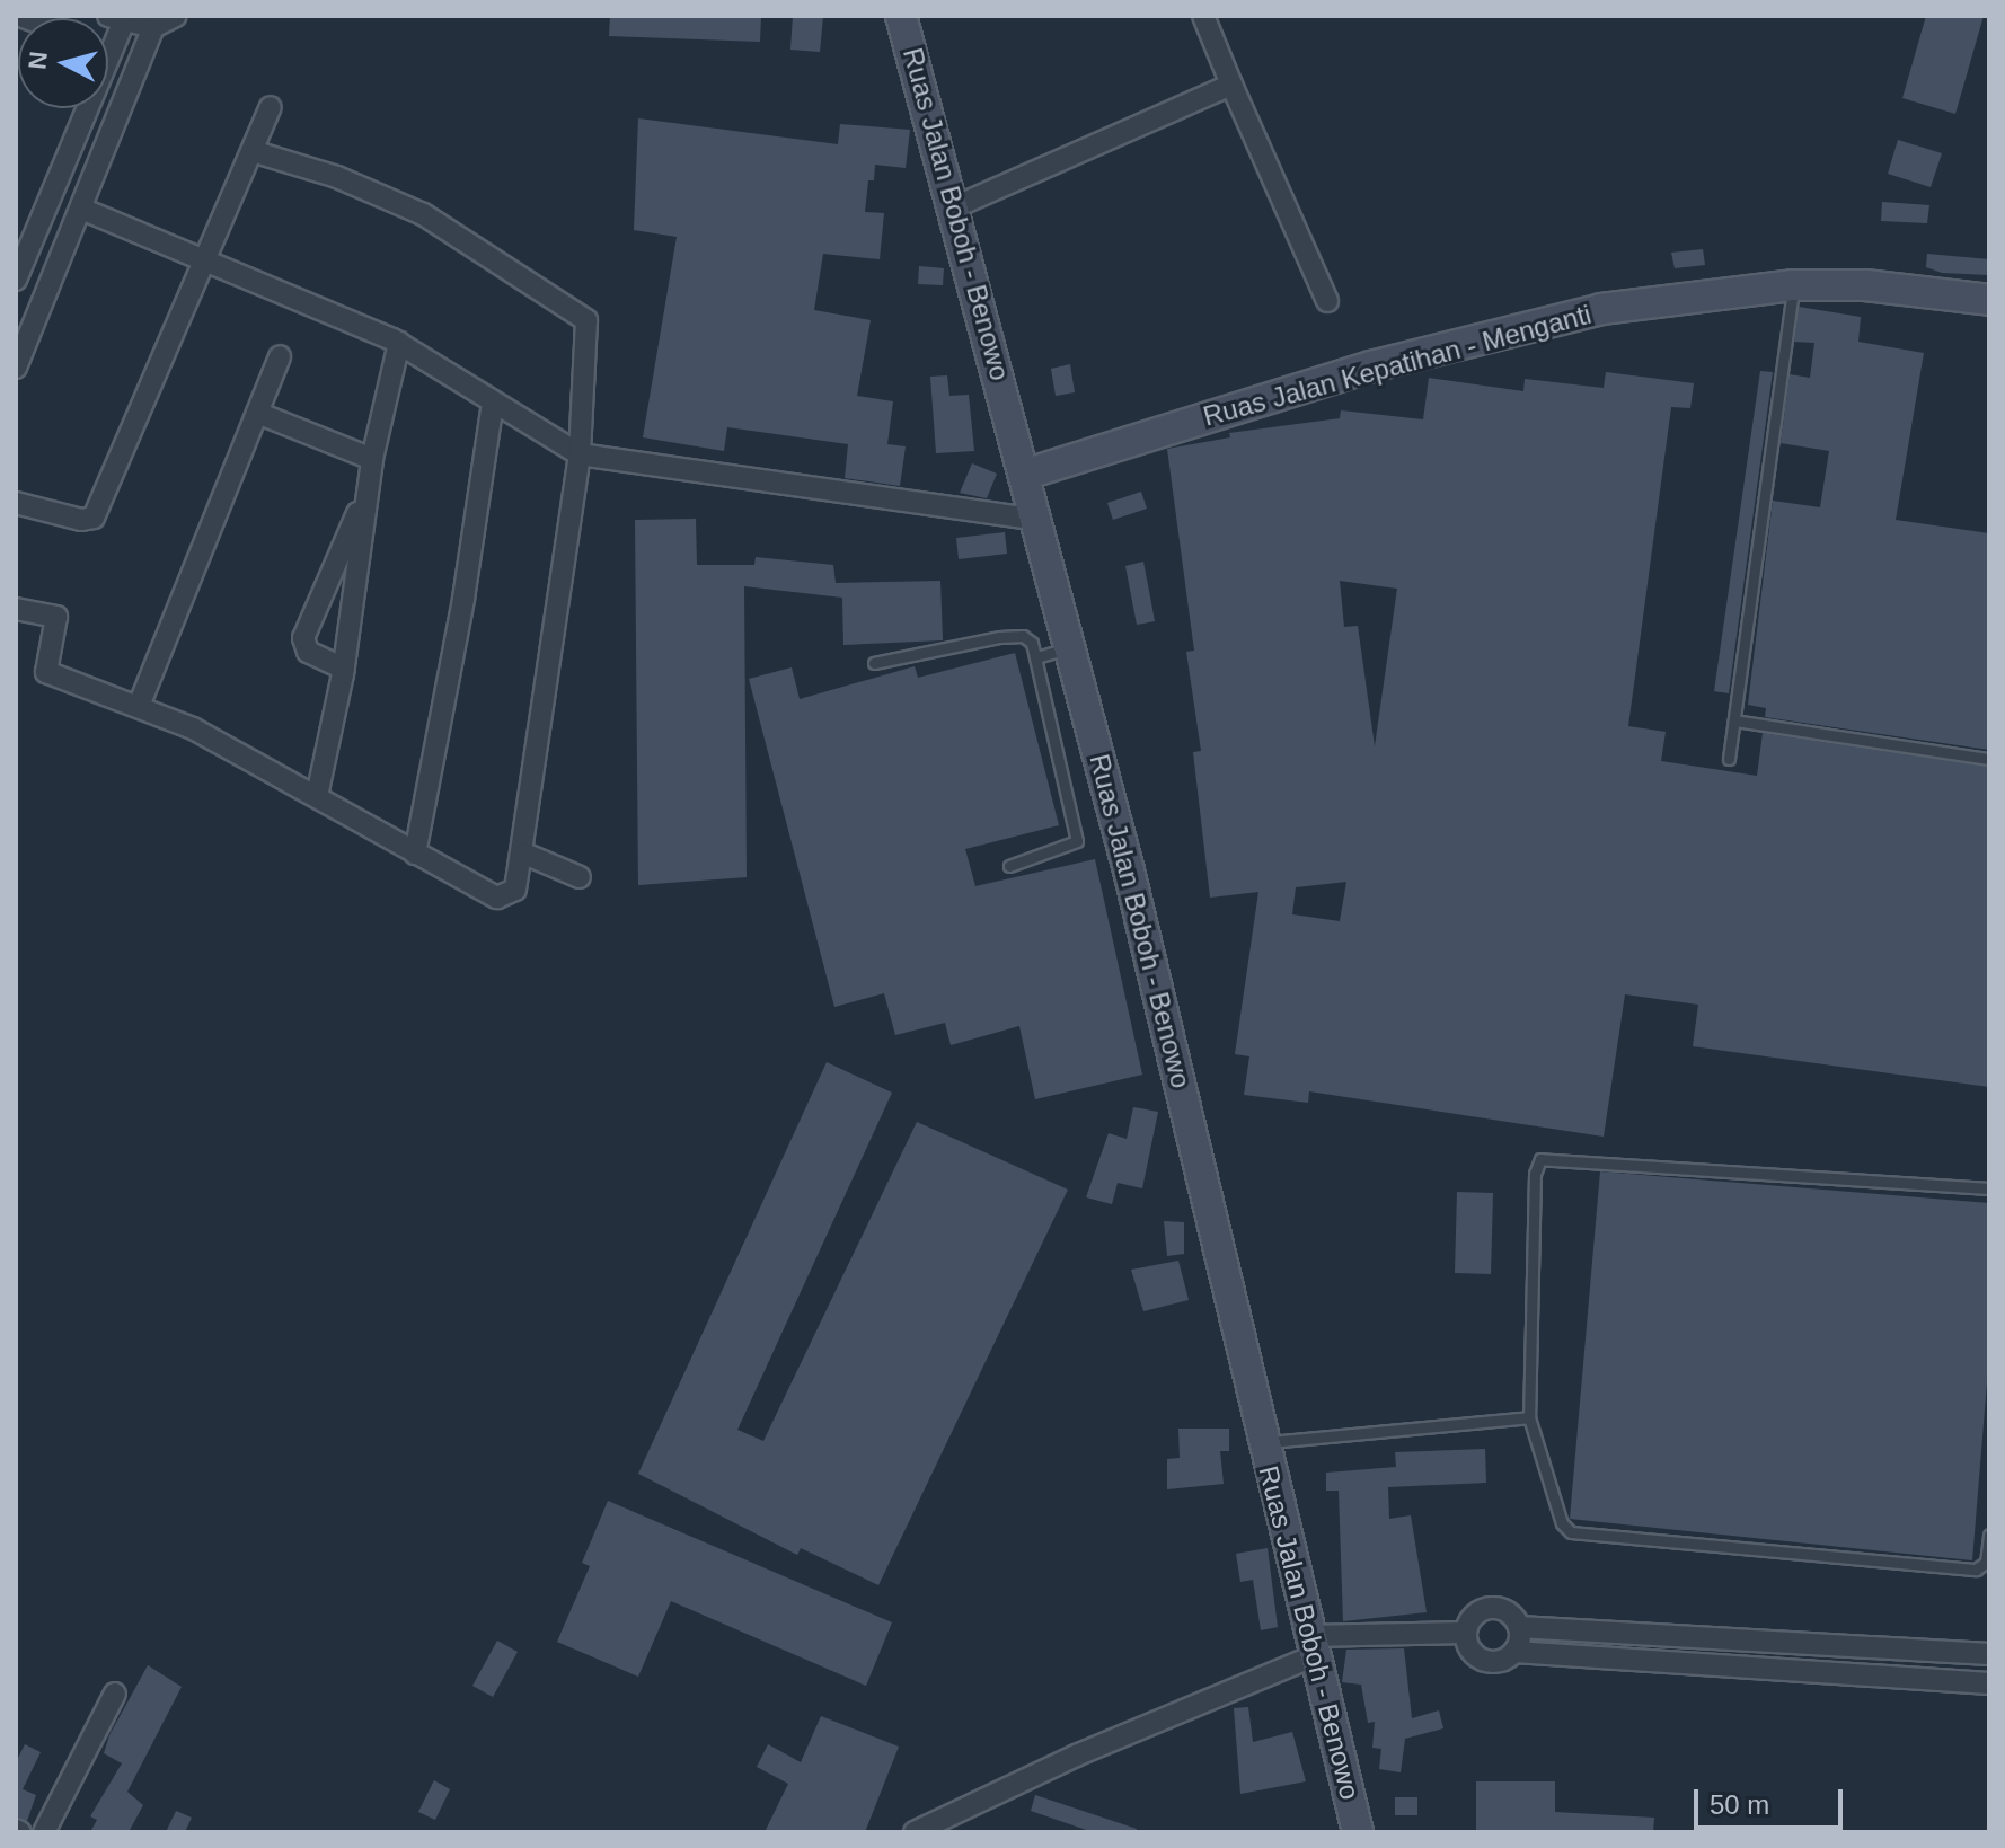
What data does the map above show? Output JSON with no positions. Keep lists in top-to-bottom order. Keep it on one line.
{"streets":{"main road":["Ruas Jalan Boboh - Benowo","Ruas Jalan Kepatihan - Menganti"]},"crossings":[["Ruas Jalan Boboh - Benowo","Ruas Jalan Kepatihan - Menganti"]],"scale_bar":"50 m","north":"left"}
